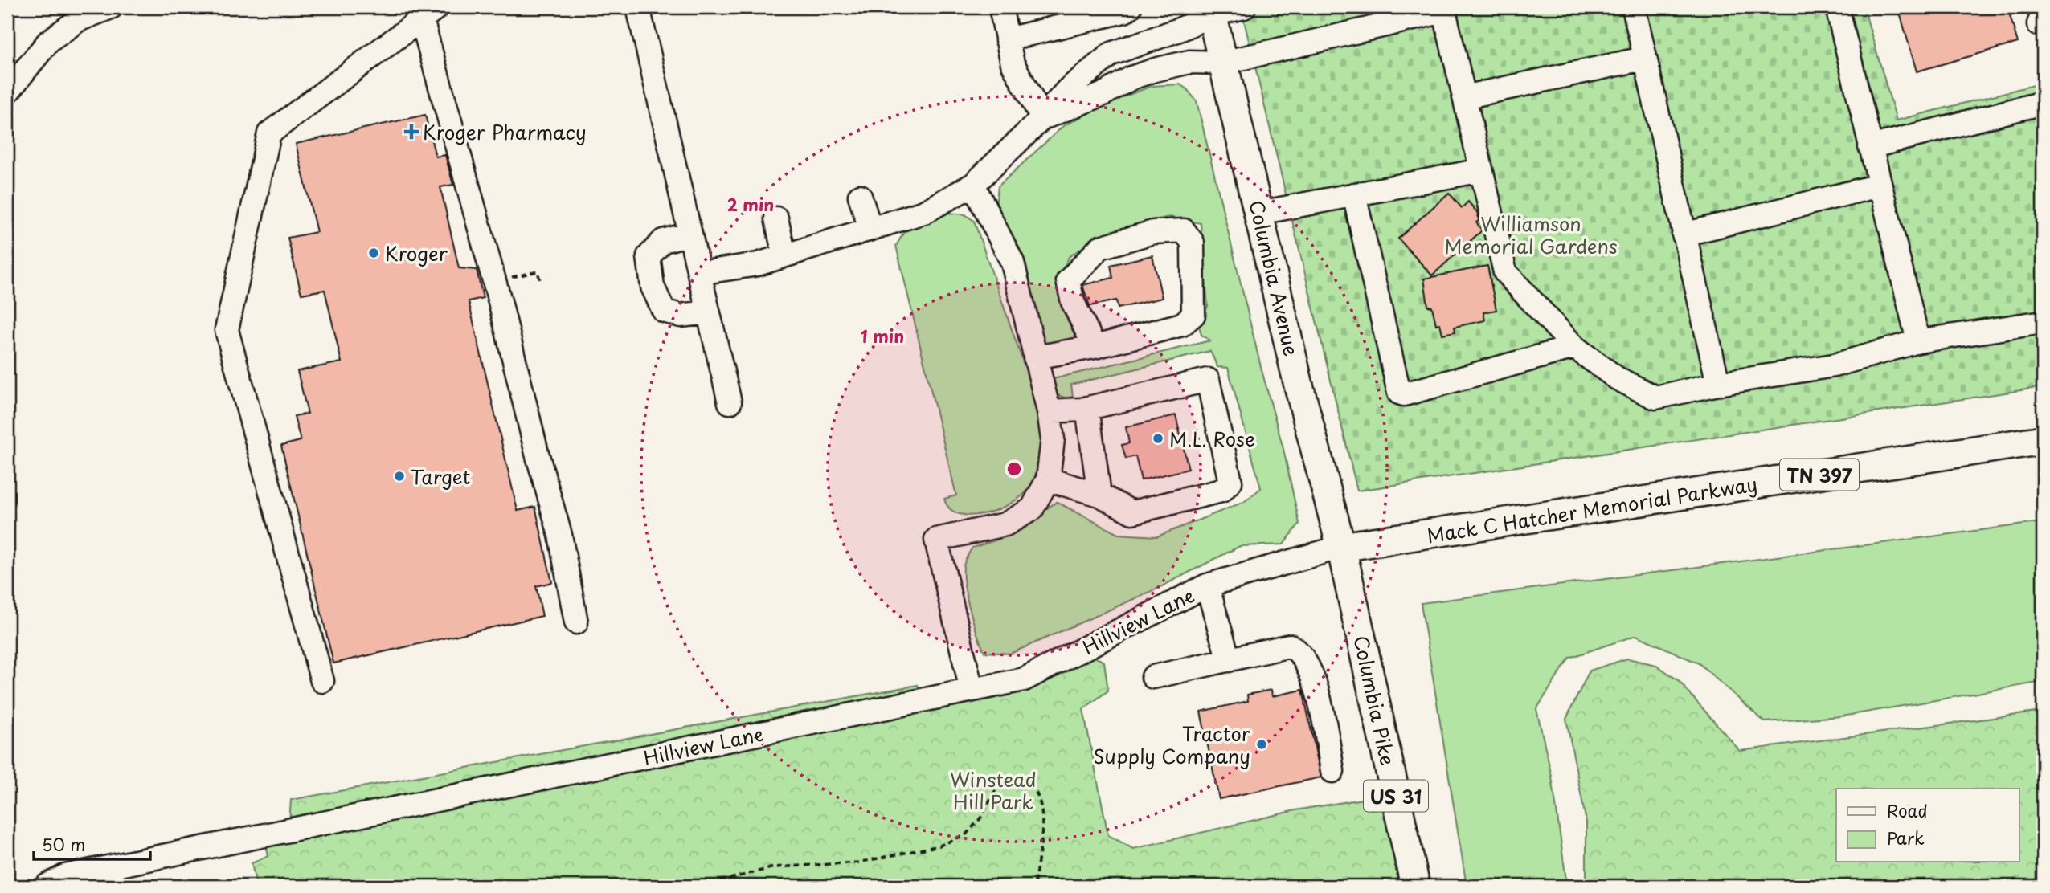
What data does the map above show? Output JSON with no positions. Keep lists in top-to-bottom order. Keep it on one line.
{"streets":{"main road":["Columbia Avenue","TN 397","Mack C Hatcher Memorial Parkway","Columbia Pike","US 31"],"street":["Hillview Lane"]},"crossings":[["Columbia Avenue","Mack C Hatcher Memorial Parkway"],["Columbia Avenue","Hillview Lane"],["Columbia Avenue","Columbia Pike"],["Mack C Hatcher Memorial Parkway","Hillview Lane"],["Mack C Hatcher Memorial Parkway","Columbia Pike"],["Hillview Lane","Columbia Pike"]],"parks":["Williamson Memorial Gardens","Winstead Hill Park"],"places":{"health":["Kroger Pharmacy"],"other":["Kroger","M.L. Rose","Target","Tractor Supply Company"]},"legend":["Road","Park"],"scale_bar":"50 m","rings":["2 min","1 min"]}
